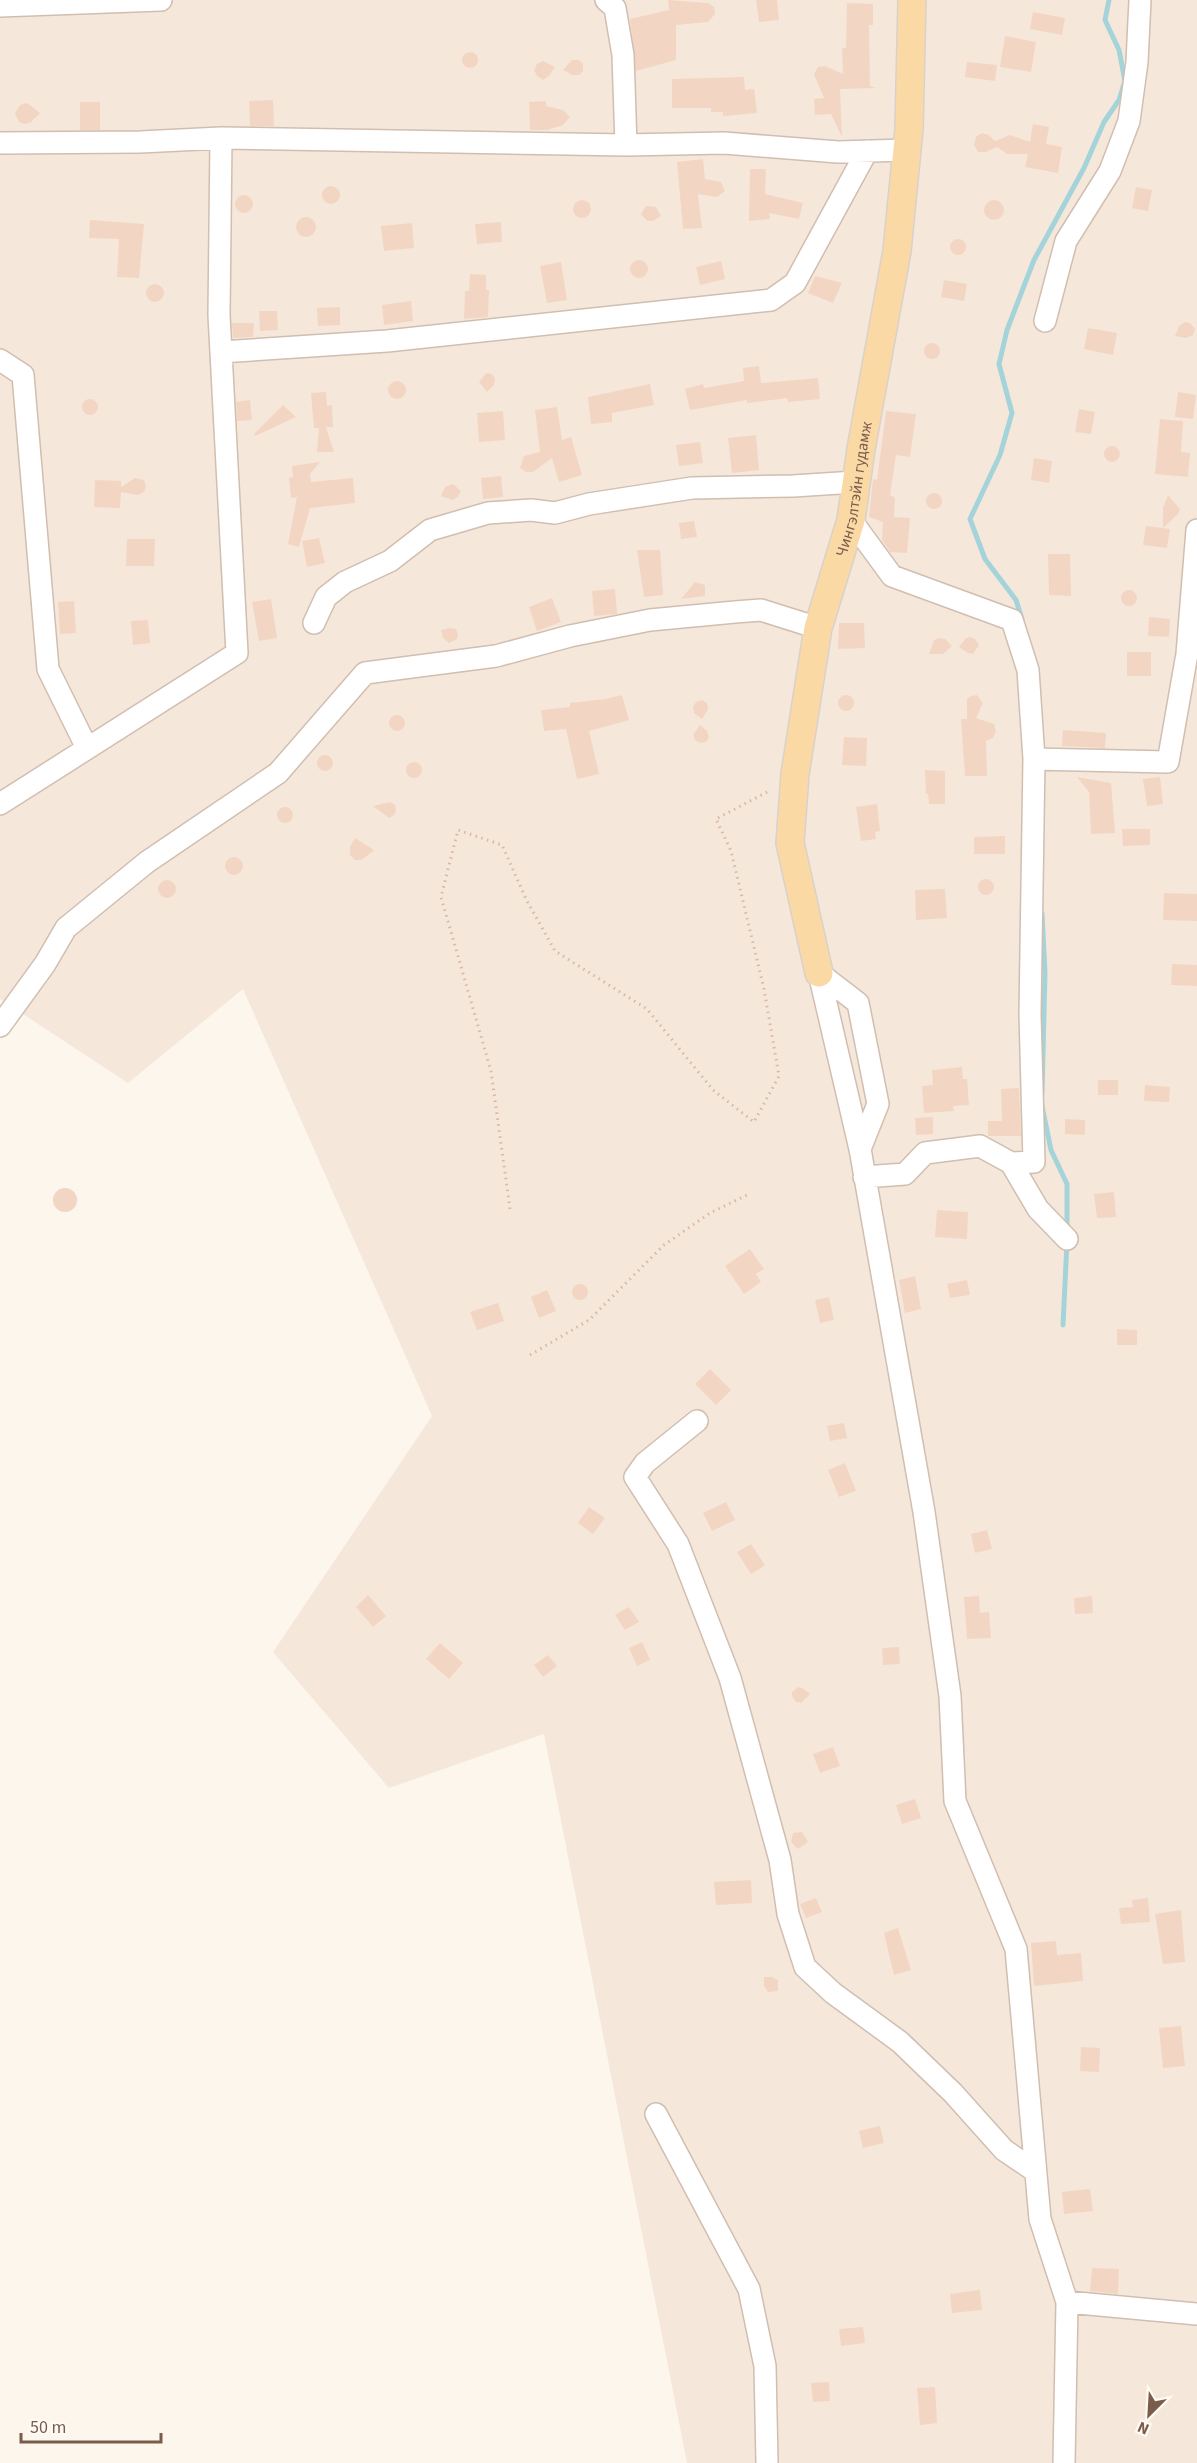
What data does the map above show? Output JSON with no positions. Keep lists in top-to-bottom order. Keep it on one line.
{"streets":{"main road":["Чингэлтэйн гудамж"]},"scale_bar":"50 m","north":"bottom left"}
